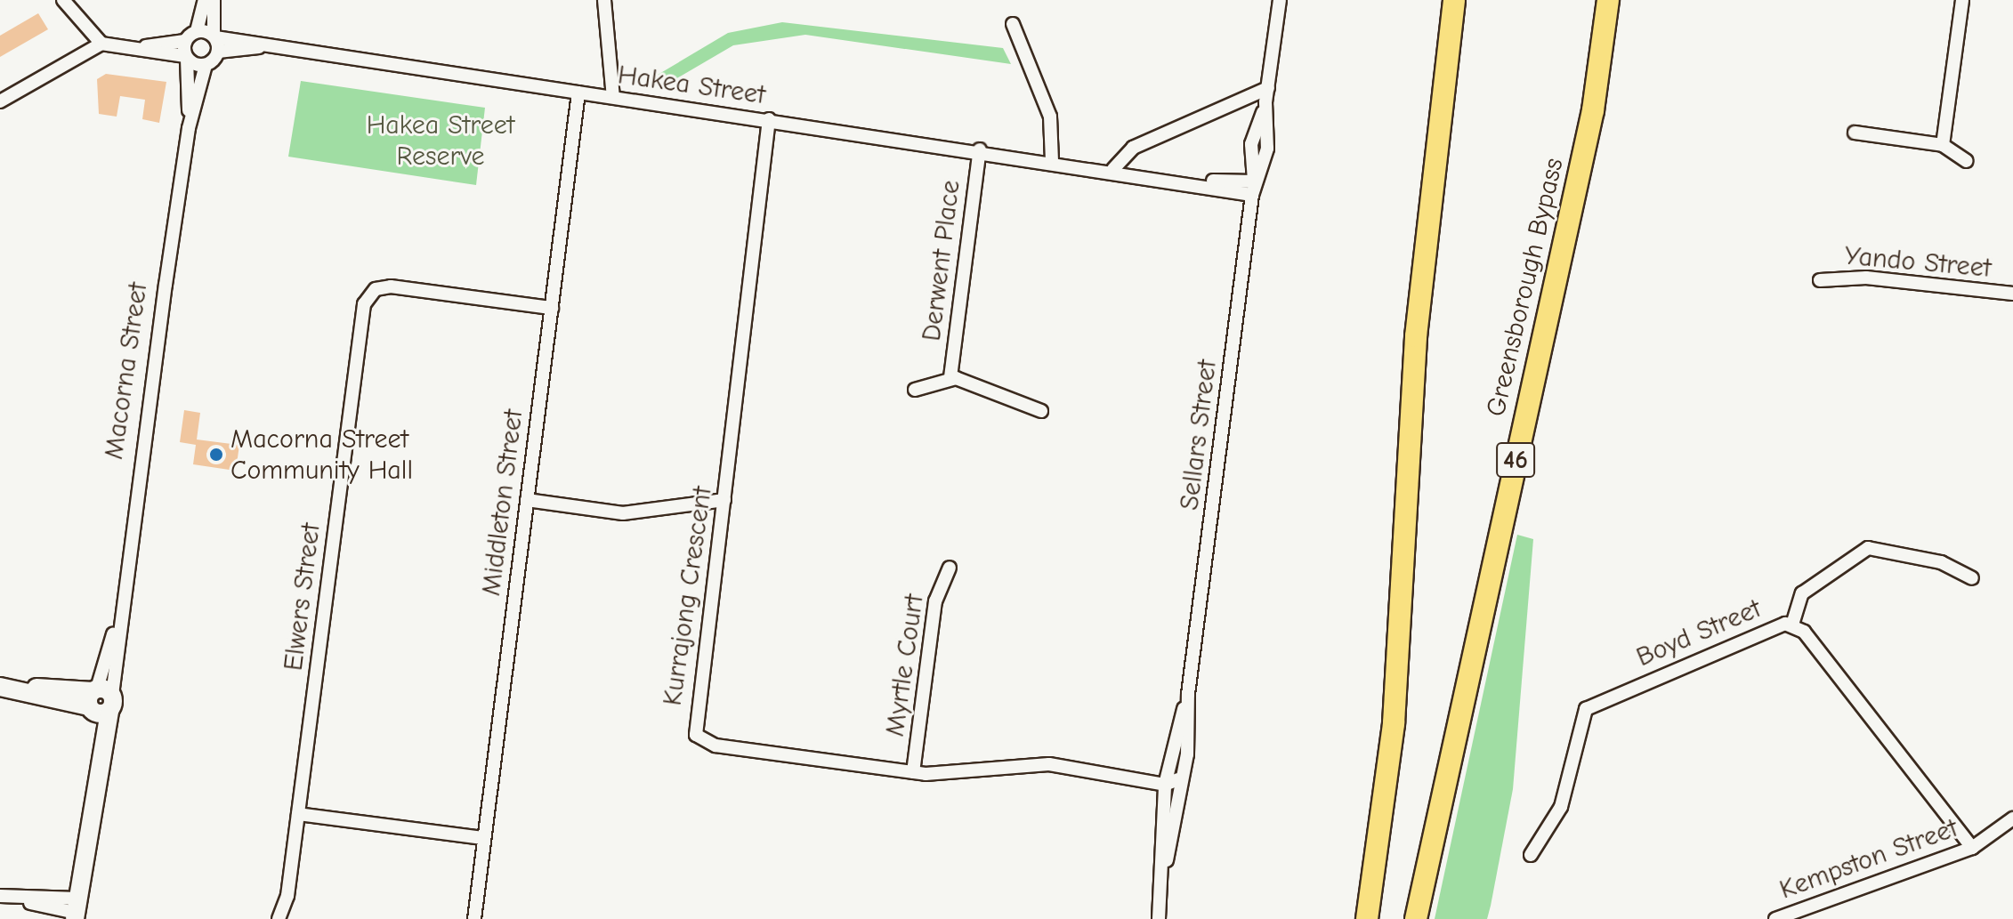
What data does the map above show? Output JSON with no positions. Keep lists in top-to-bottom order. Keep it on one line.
{"streets":{"highway":["Greensborough Bypass","46"],"street":["Hakea Street","Derwent Place","Yando Street","Macorna Street","Sellars Street","Middleton Street","Kurrajong Crescent","Elwers Street","Boyd Street","Myrtle Court","Kempston Street"]},"crossings":[["Hakea Street","Derwent Place"],["Hakea Street","Macorna Street"],["Hakea Street","Sellars Street"],["Hakea Street","Middleton Street"],["Hakea Street","Kurrajong Crescent"],["Sellars Street","Kurrajong Crescent"],["Middleton Street","Elwers Street"],["Kurrajong Crescent","Myrtle Court"],["Boyd Street","Kempston Street"]],"parks":["Hakea Street Reserve"],"places":["Macorna Street Community Hall"]}
